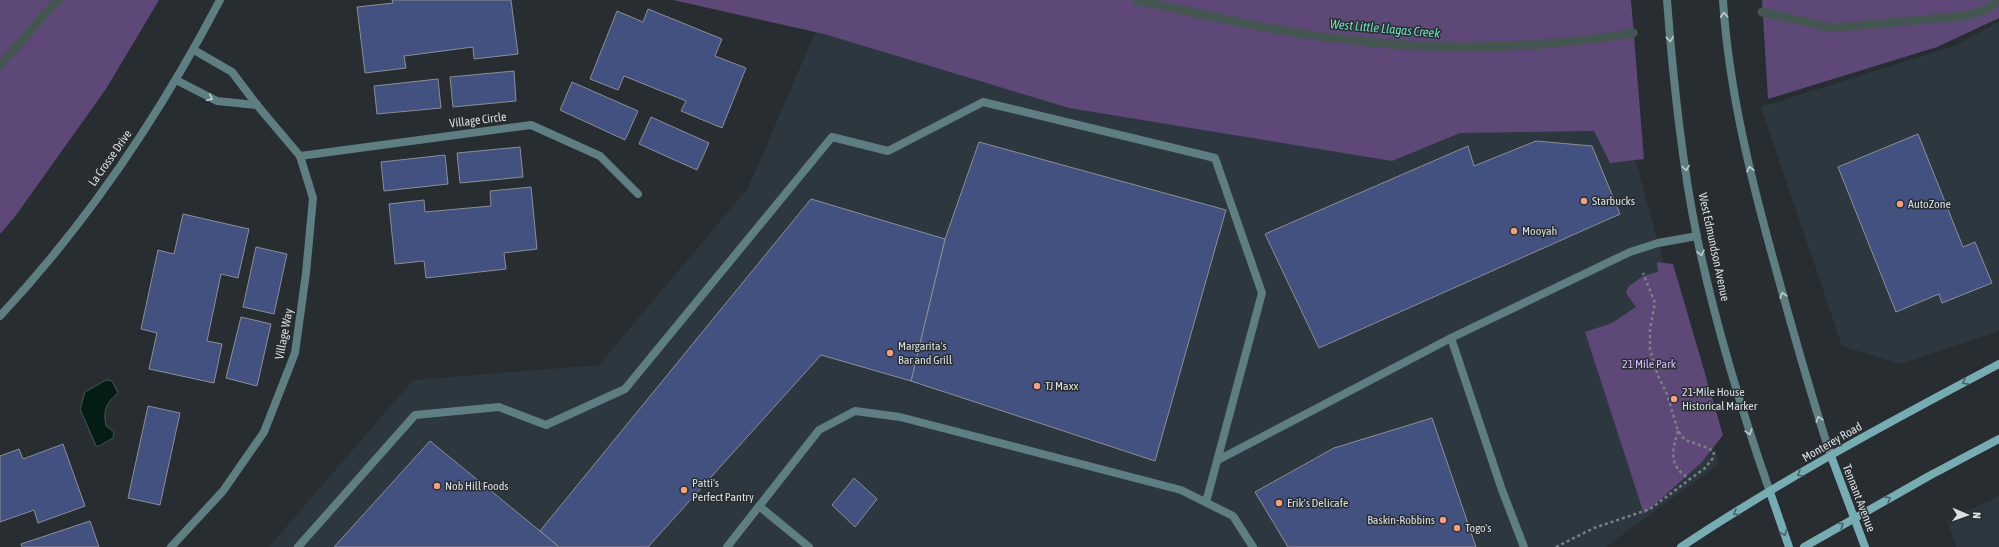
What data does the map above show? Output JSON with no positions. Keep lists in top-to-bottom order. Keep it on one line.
{"streets":{"main road":["Monterey Road","Tennant Avenue"],"street":["Village Circle","La Crosse Drive","West Edmundson Avenue","Village Way"]},"crossings":[["Village Circle","Village Way"],["La Crosse Drive","Village Way"],["West Edmundson Avenue","Monterey Road"],["Monterey Road","Tennant Avenue"]],"water":["West Little Llagas Creek"],"parks":["21 Mile Park"],"places":["Starbucks","AutoZone","Mooyah","Margarita's Bar and Grill","TJ Maxx","21-Mile House Historical Marker","Nob Hill Foods","Patti's Perfect Pantry","Erik's Delicafe","Baskin-Robbins","Togo's"],"north":"right"}
